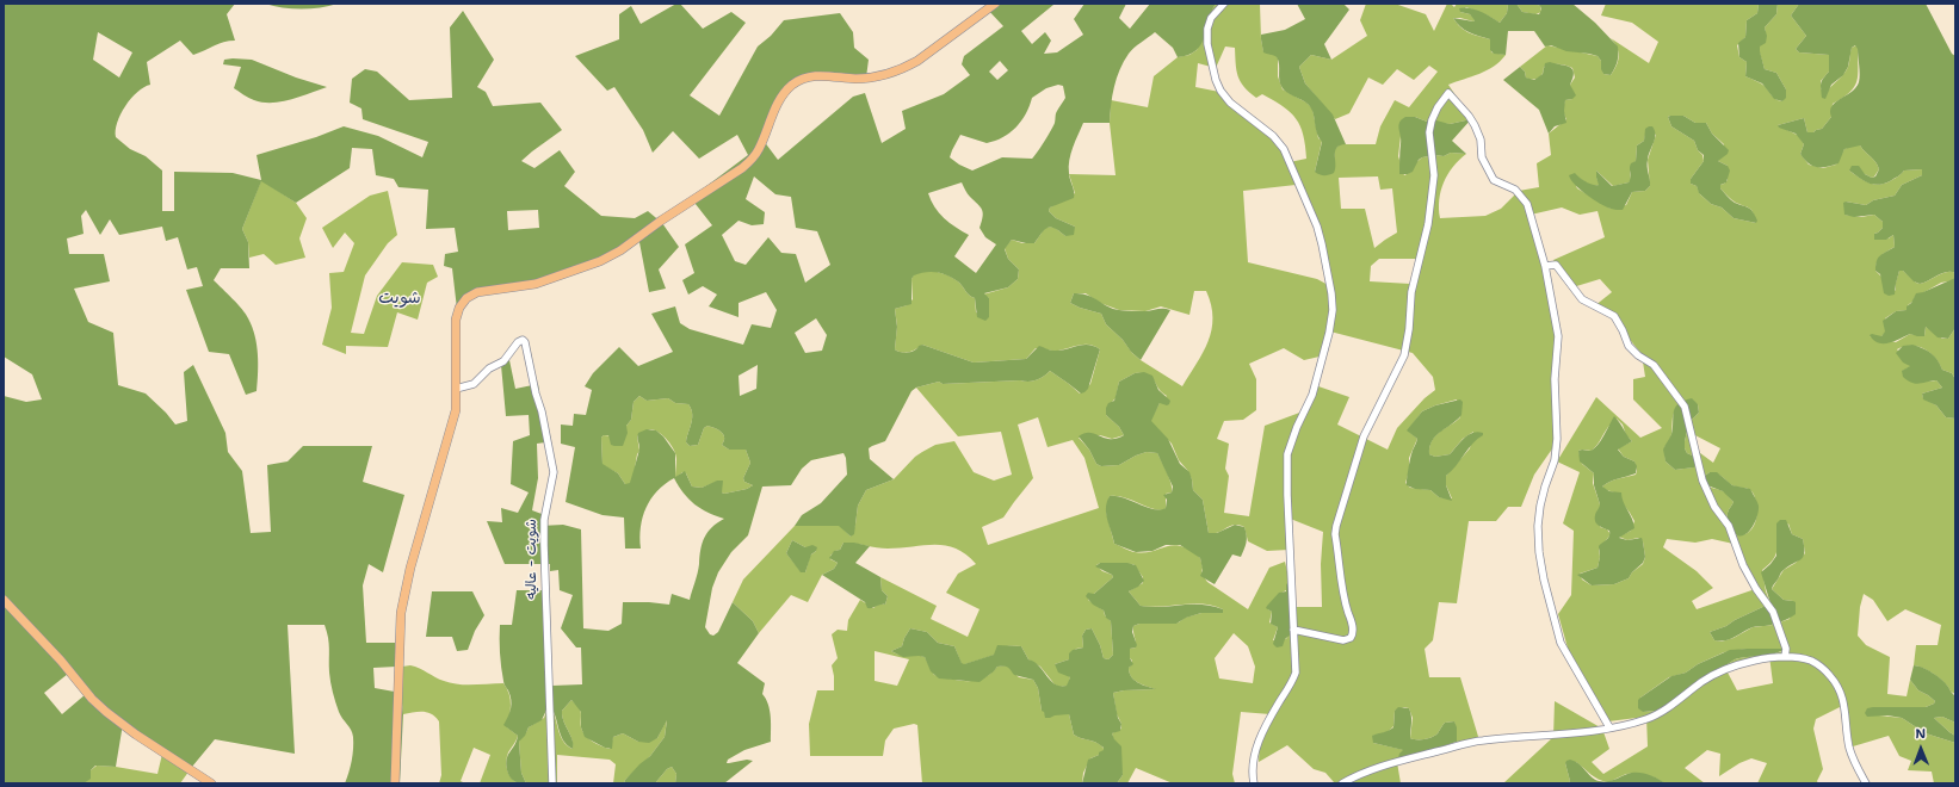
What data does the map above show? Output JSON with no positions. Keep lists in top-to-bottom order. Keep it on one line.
{"streets":{"street":["شويت - عاليه"]},"districts":["شويت"],"north":"top"}
